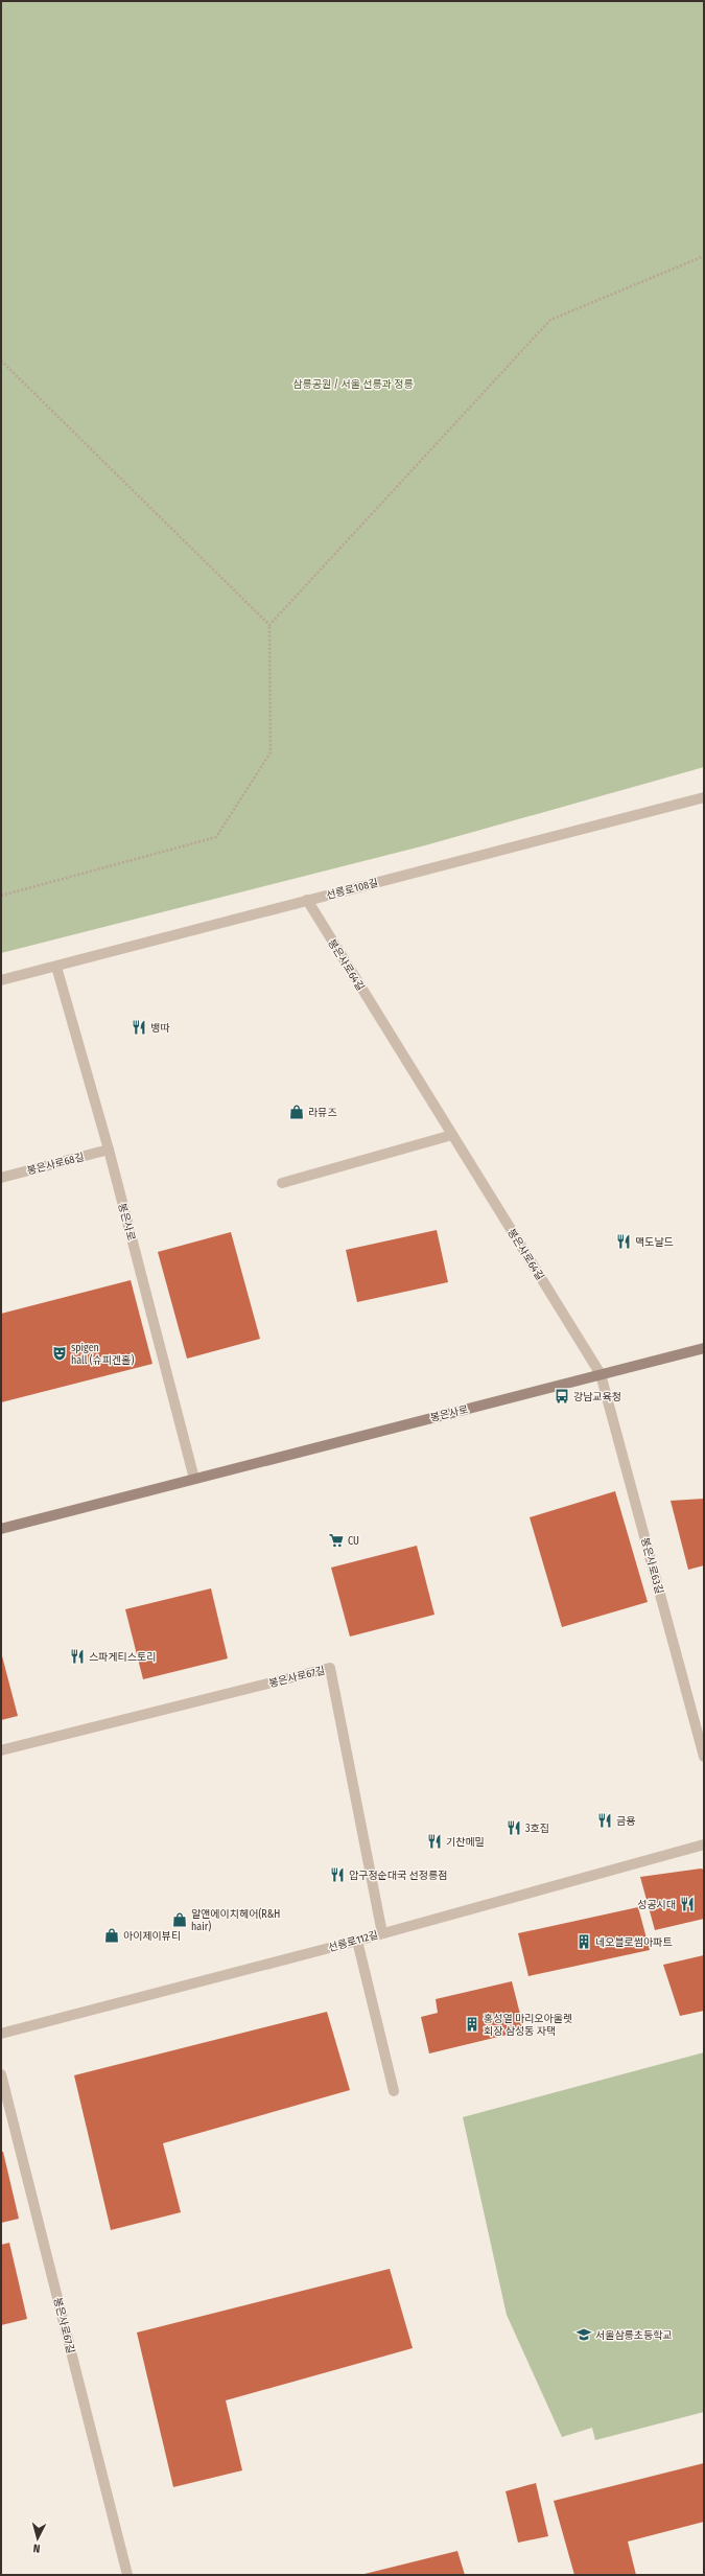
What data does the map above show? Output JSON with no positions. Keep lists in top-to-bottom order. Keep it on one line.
{"streets":{"main road":["봉은사로"],"street":["선릉로108길","봉은사로64길","봉은사로68길","봉은사로63길","봉은사로67길","선릉로112길"]},"crossings":[["선릉로108길","봉은사로64길"],["선릉로108길","봉은사로"],["봉은사로64길","봉은사로"],["봉은사로64길","봉은사로63길"],["봉은사로68길","봉은사로"],["봉은사로","봉은사로63길"],["봉은사로67길","선릉로112길"]],"parks":["삼릉공원 / 서울 선릉과 정릉"],"places":{"restaurant":["뱅따","맥도날드","스파게티스토리","금용","3호집","기찬메밀","압구정순대국 선정릉점","성공시대"],"shop":["라뮤즈","알앤에이치헤어(R&H hair)","아이제이뷰티"],"theatre":["spigen hall (슈피겐홀)"],"bus stop":["강남교육청"],"supermarket":["CU"],"building":["네오블로썸아파트","홍성열 마리오아울렛 회장 삼성동 자택"],"school or university":["서울삼릉초등학교"]},"north":"bottom"}
